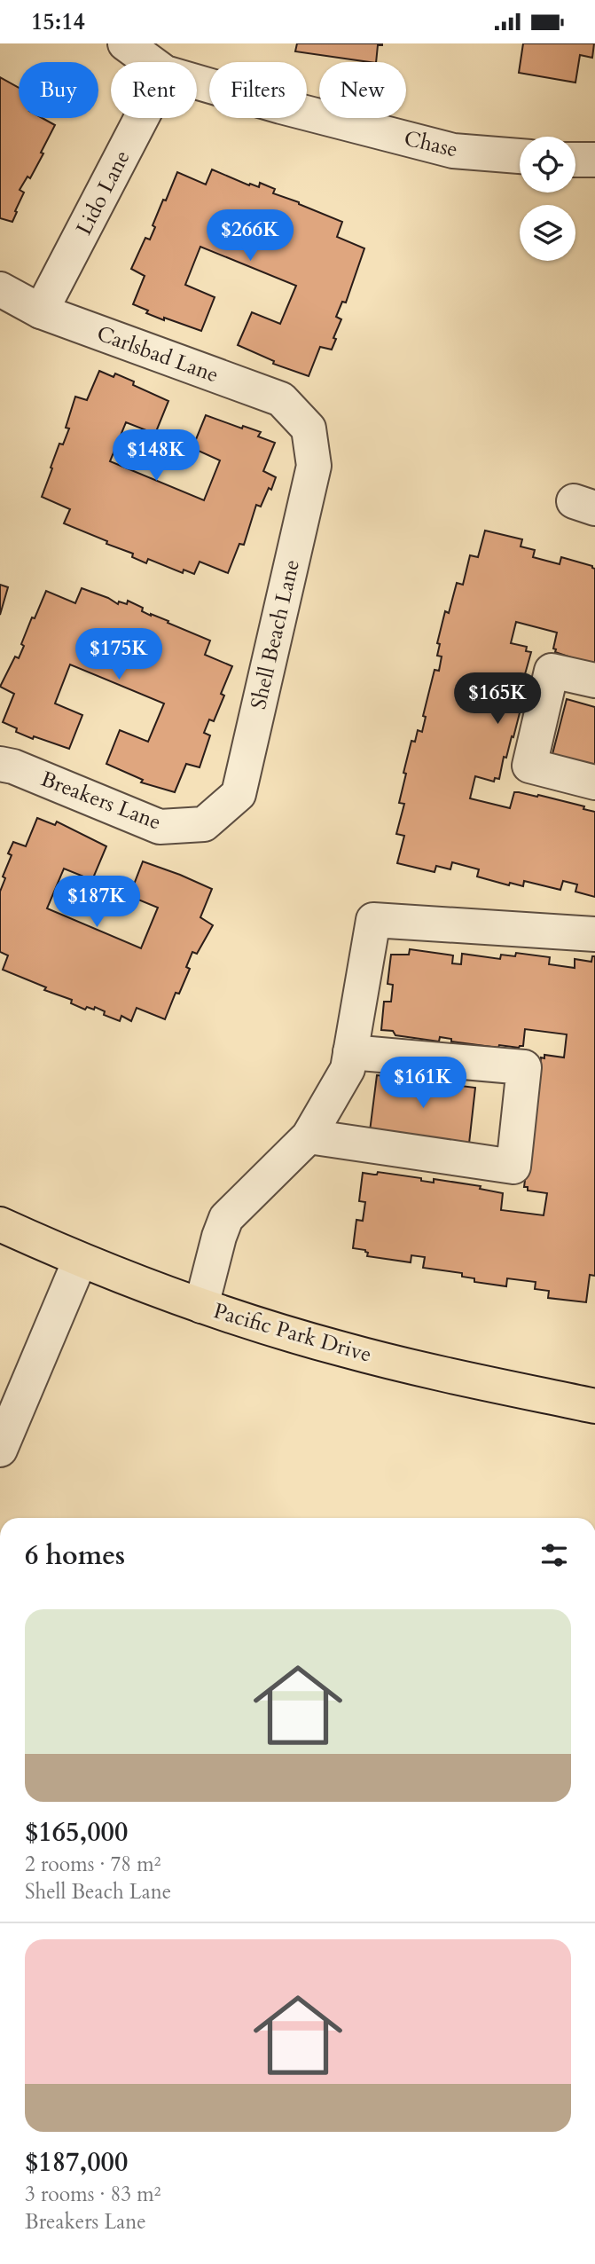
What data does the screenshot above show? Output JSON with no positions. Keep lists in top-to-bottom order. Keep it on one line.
{"streets":{"main road":["Pacific Park Drive"],"street":["Chase","Lido Lane","Carlsbad Lane","Shell Beach Lane","Breakers Lane"]},"crossings":[["Lido Lane","Carlsbad Lane"],["Carlsbad Lane","Shell Beach Lane"],["Shell Beach Lane","Breakers Lane"]],"page":{"status":"15:14","chip":["Buy","Rent","Filters","New"],"price":["$266K","$148K","$175K","$165K","$187K","$161K"],"heading":"6 homes","list":[{"name":"$165,000","note":"2 rooms · 78 m² · Shell Beach Lane"},{"name":"$187,000","note":"3 rooms · 83 m² · Breakers Lane"}]}}
